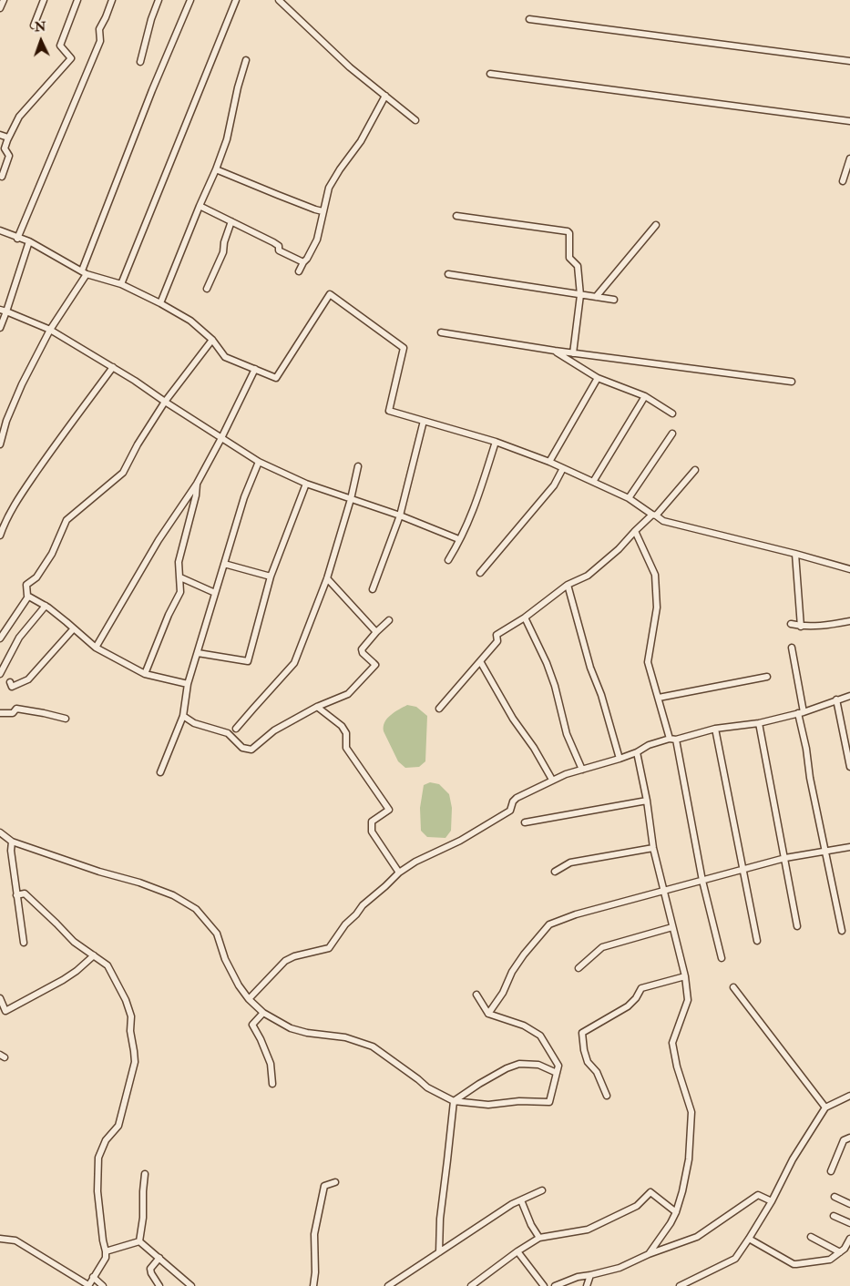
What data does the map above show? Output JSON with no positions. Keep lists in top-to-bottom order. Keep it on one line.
{"north":"top"}
